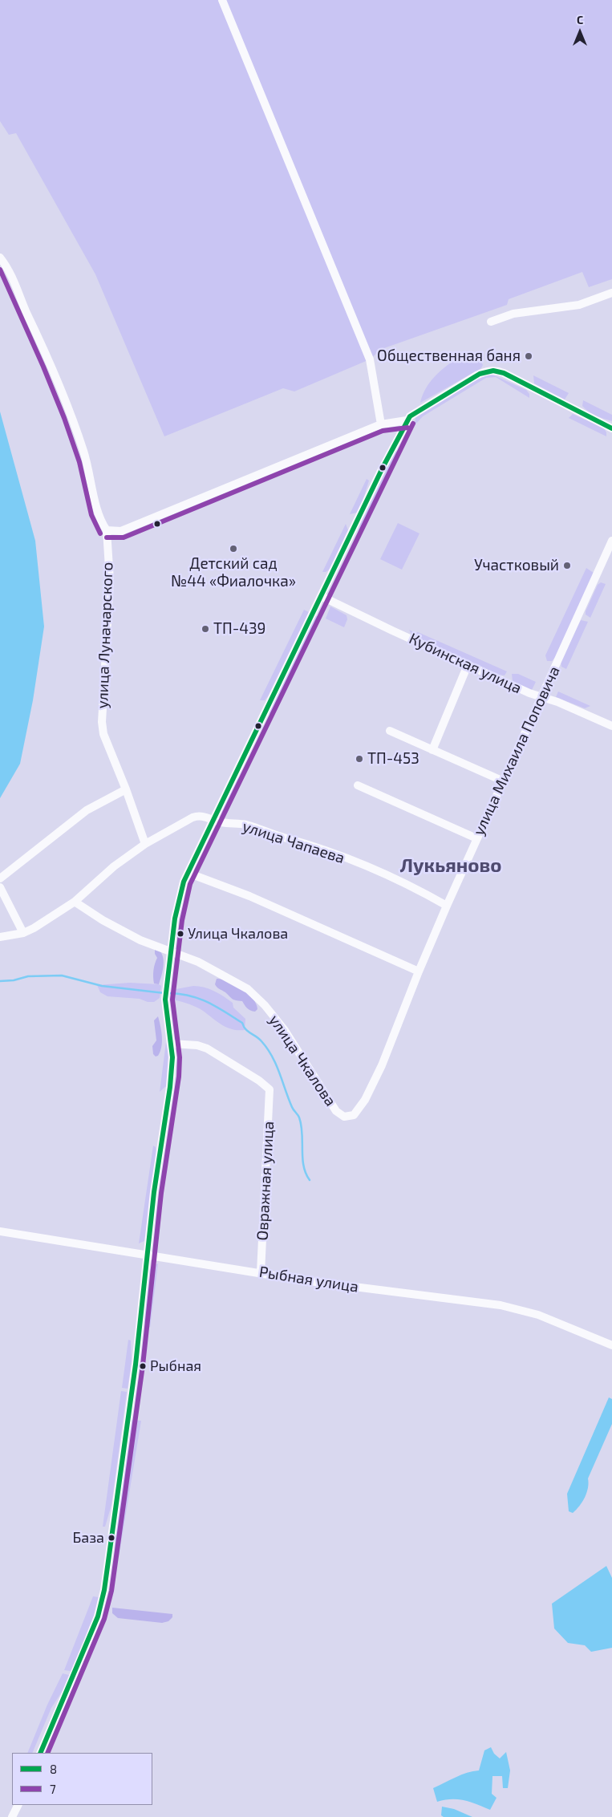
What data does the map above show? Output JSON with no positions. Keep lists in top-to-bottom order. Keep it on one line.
{"streets":{"street":["улица Луначарского","Кубинская улица","улица Михаила Поповича","улица Чапаева","улица Чкалова","Овражная улица","Рыбная улица"]},"crossings":[["улица Луначарского","улица Чапаева"],["Кубинская улица","улица Михаила Поповича"],["улица Михаила Поповича","улица Чапаева"],["улица Михаила Поповича","улица Чкалова"],["улица Чапаева","улица Чкалова"],["Овражная улица","Рыбная улица"]],"districts":["Лукьяново"],"places":["Общественная баня","Детский сад №44 «Фиалочка»","Участковый","ТП-439","ТП-453","Улица Чкалова","Рыбная","База"],"lines":["transit line 7","transit line 8"],"legend":["8","7"],"north":"top"}
